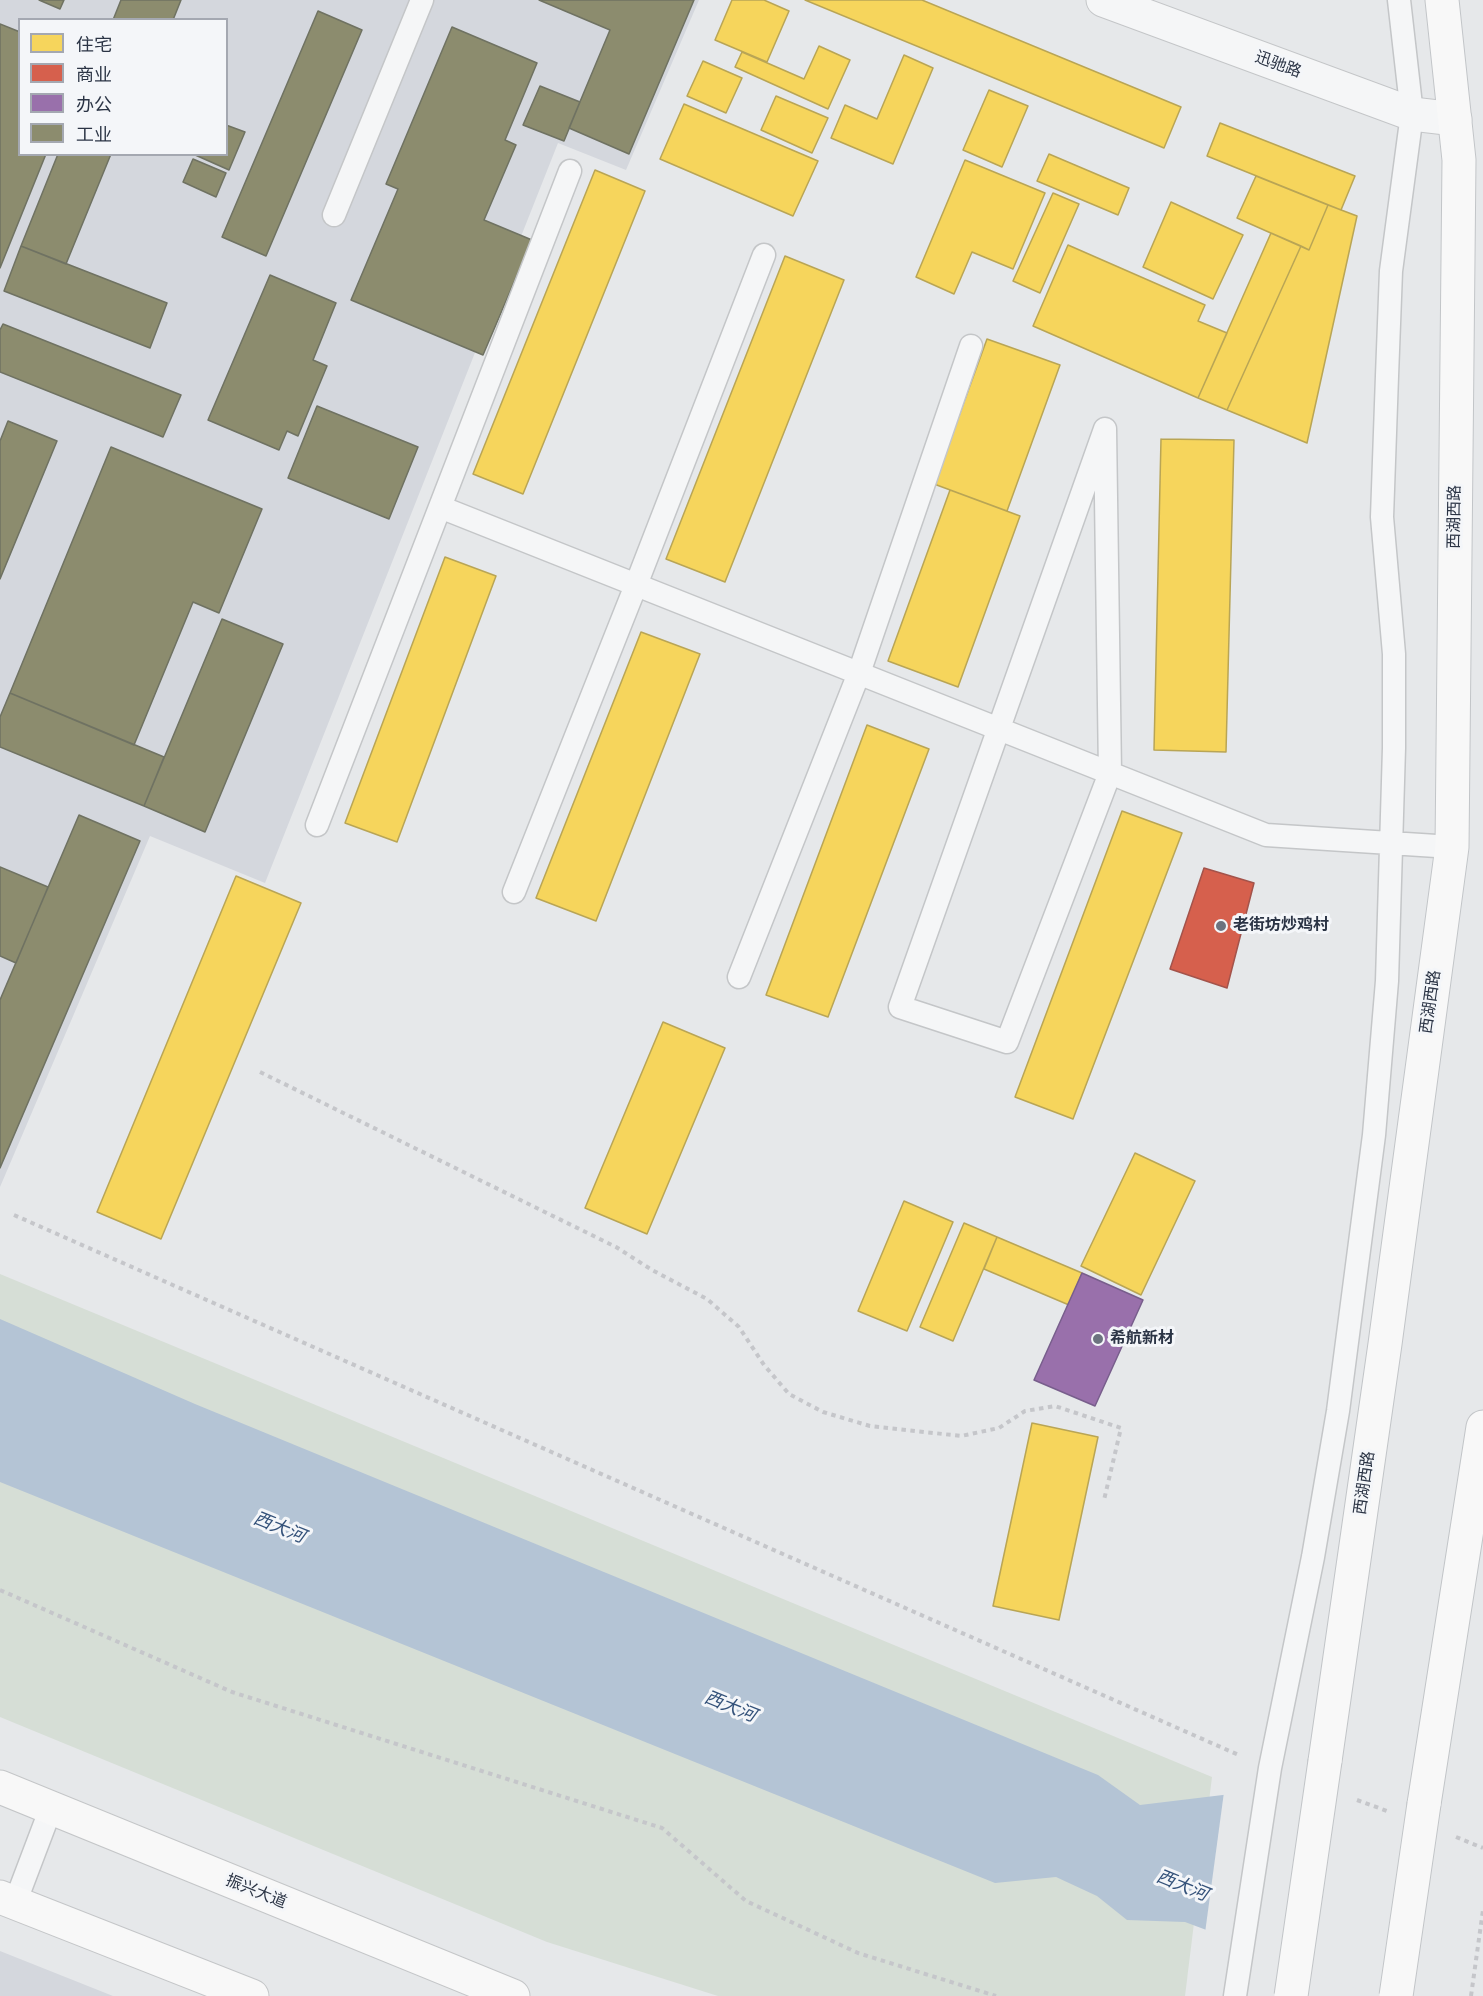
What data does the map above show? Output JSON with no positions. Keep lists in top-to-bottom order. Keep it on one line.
{"streets":{"main road":["西湖西路","振兴大道"],"street":["迅驰路"]},"crossings":[["迅驰路","西湖西路"]],"water":["西大河"],"places":["老街坊炒鸡村","希航新材"],"legend":["住宅","商业","办公","工业"]}
